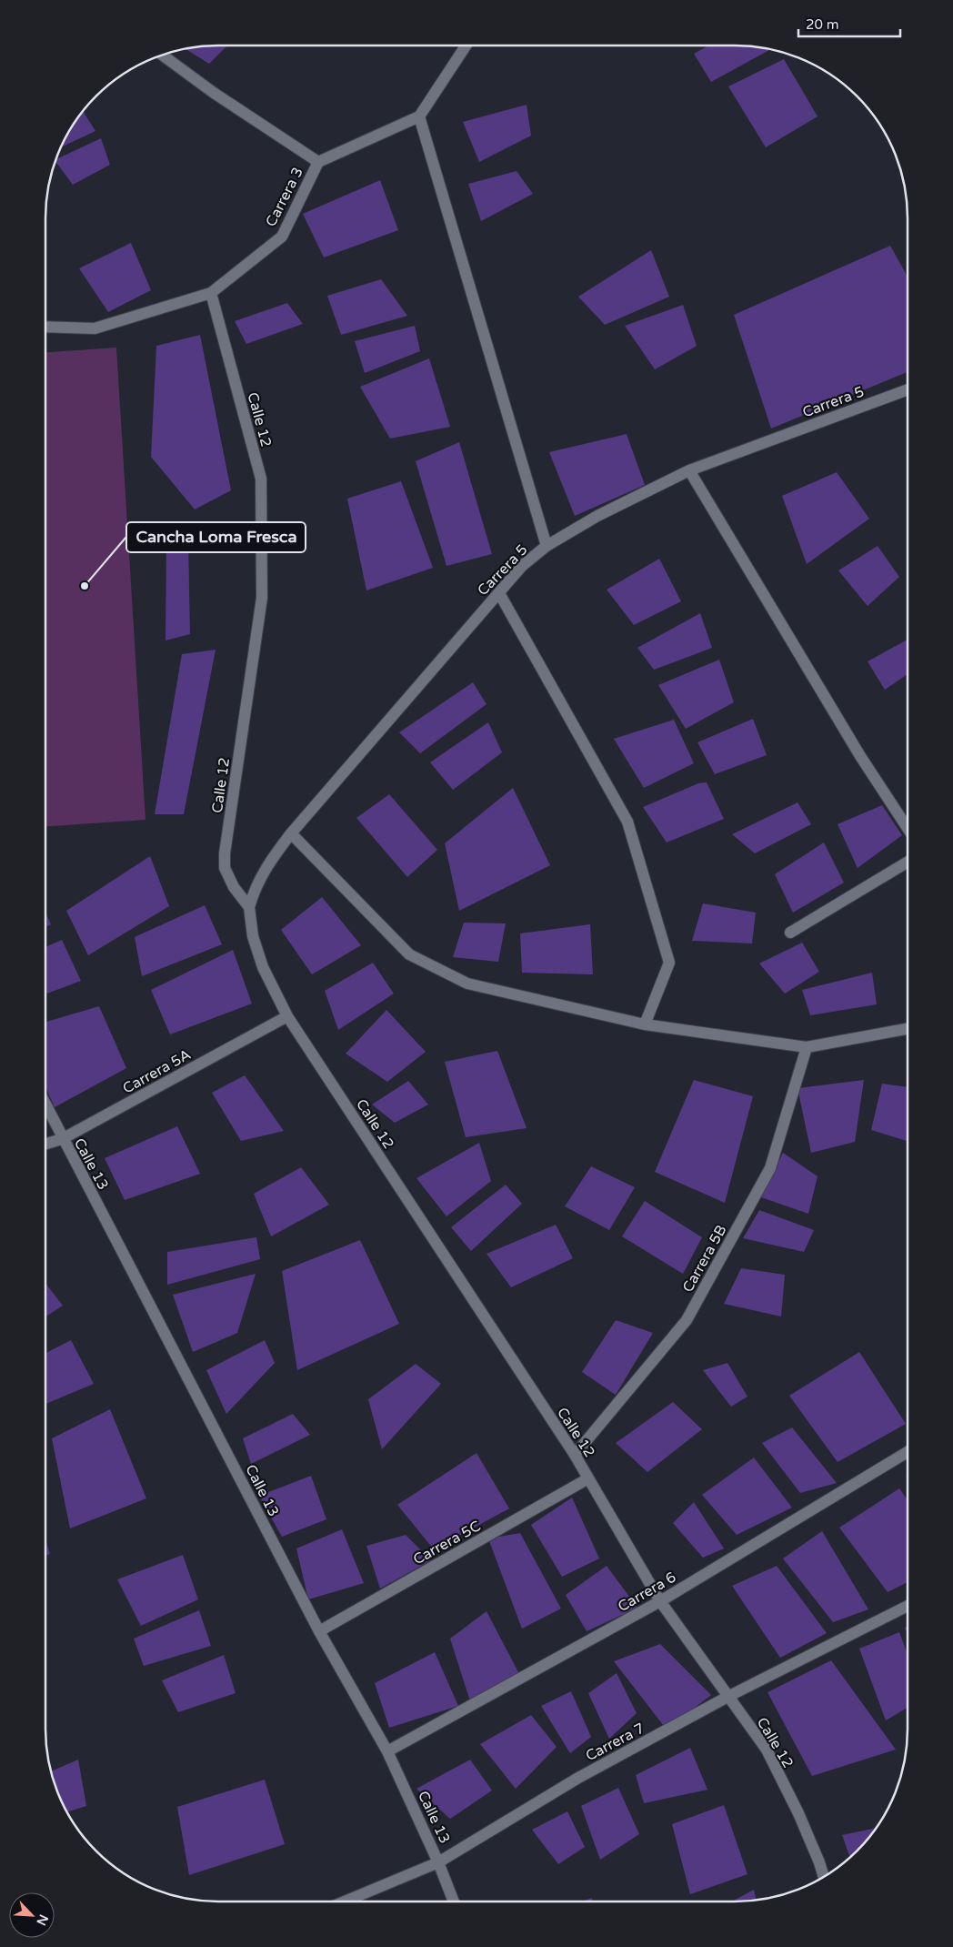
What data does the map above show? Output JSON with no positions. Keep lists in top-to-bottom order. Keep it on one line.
{"streets":{"street":["Carrera 3","Carrera 5","Calle 12","Carrera 5A","Calle 13","Carrera 5B","Carrera 5C","Carrera 6","Carrera 7"]},"crossings":[["Carrera 3","Calle 12"],["Carrera 5","Calle 12"],["Calle 12","Carrera 5A"],["Calle 12","Carrera 5B"],["Calle 12","Carrera 5C"],["Calle 12","Carrera 6"],["Calle 12","Carrera 7"],["Carrera 5A","Calle 13"],["Calle 13","Carrera 5C"],["Calle 13","Carrera 6"],["Calle 13","Carrera 7"]],"places":["Cancha Loma Fresca"],"scale_bar":"20 m","north":"bottom right"}
